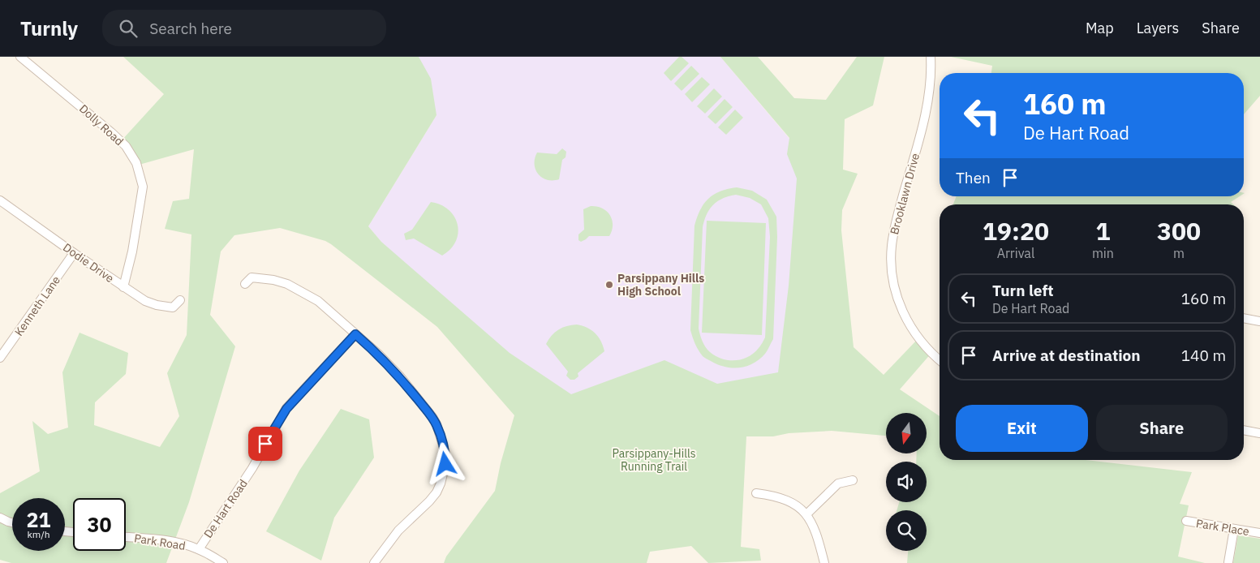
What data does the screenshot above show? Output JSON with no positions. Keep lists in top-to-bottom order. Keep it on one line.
{"streets":{"street":["Dolly Road","Brooklawn Drive","Dodie Drive","Kenneth Lane","De Hart Road","Park Place","Park Road"]},"crossings":[["Dolly Road","Dodie Drive"],["Dodie Drive","Kenneth Lane"],["De Hart Road","Park Road"]],"parks":["Parsippany-Hills Running Trail"],"places":["Parsippany Hills High School"],"north":"bottom","page":{"header":"Turnly","search":"Search here","nav":["Map","Layers","Share"],"turn":["160 m","De Hart Road"],"then":"Then","eta":["19:20","Arrival","1","min","300","m"],"list":[{"name":"Turn left","note":"De Hart Road","value":"160 m"},{"name":"Arrive at destination","value":"140 m"}],"buttons":["Exit","Share"],"speed":"21 km/h","limit":"30"}}
